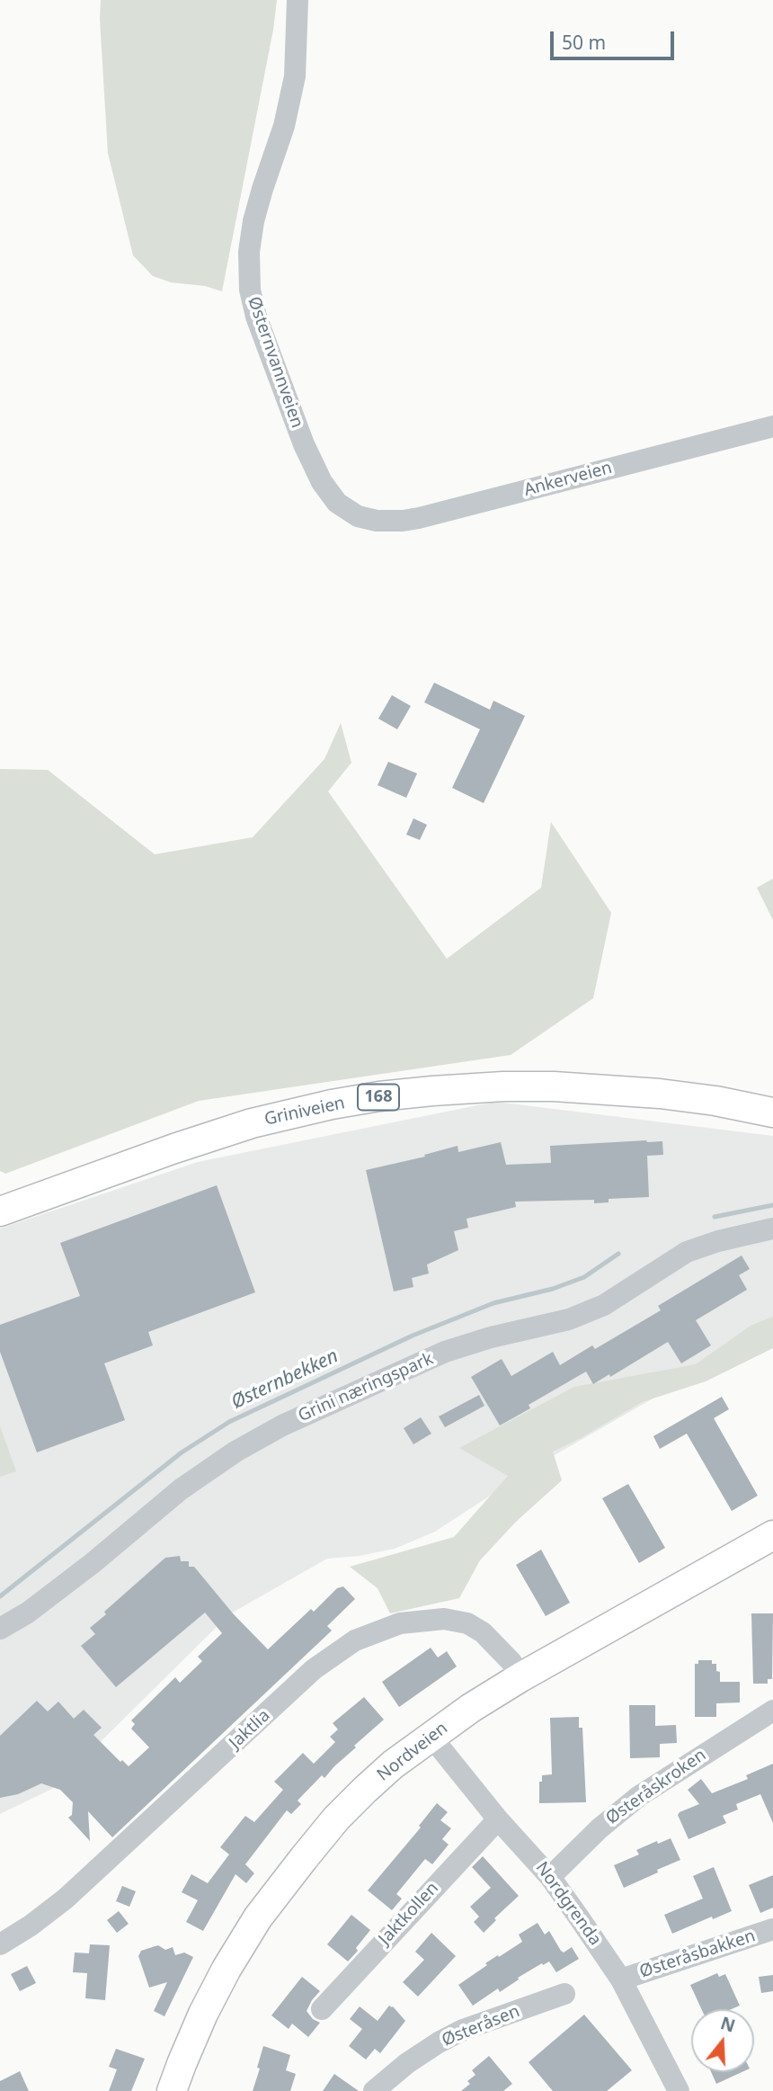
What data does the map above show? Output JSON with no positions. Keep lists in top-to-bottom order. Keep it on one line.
{"streets":{"main road":["168","Griniveien","Nordveien"],"street":["Østernvannveien","Ankerveien","Grini næringspark","Jaktlia","Østeråskroken","Nordgrenda","Jaktkollen","Østeråsbakken","Østeråsen"]},"crossings":[["Østernvannveien","Ankerveien"],["Jaktlia","Nordveien"],["Nordveien","Nordgrenda"],["Østeråskroken","Nordgrenda"],["Nordgrenda","Jaktkollen"],["Nordgrenda","Østeråsbakken"]],"water":["Østernbekken"],"scale_bar":"50 m","north":"top"}
